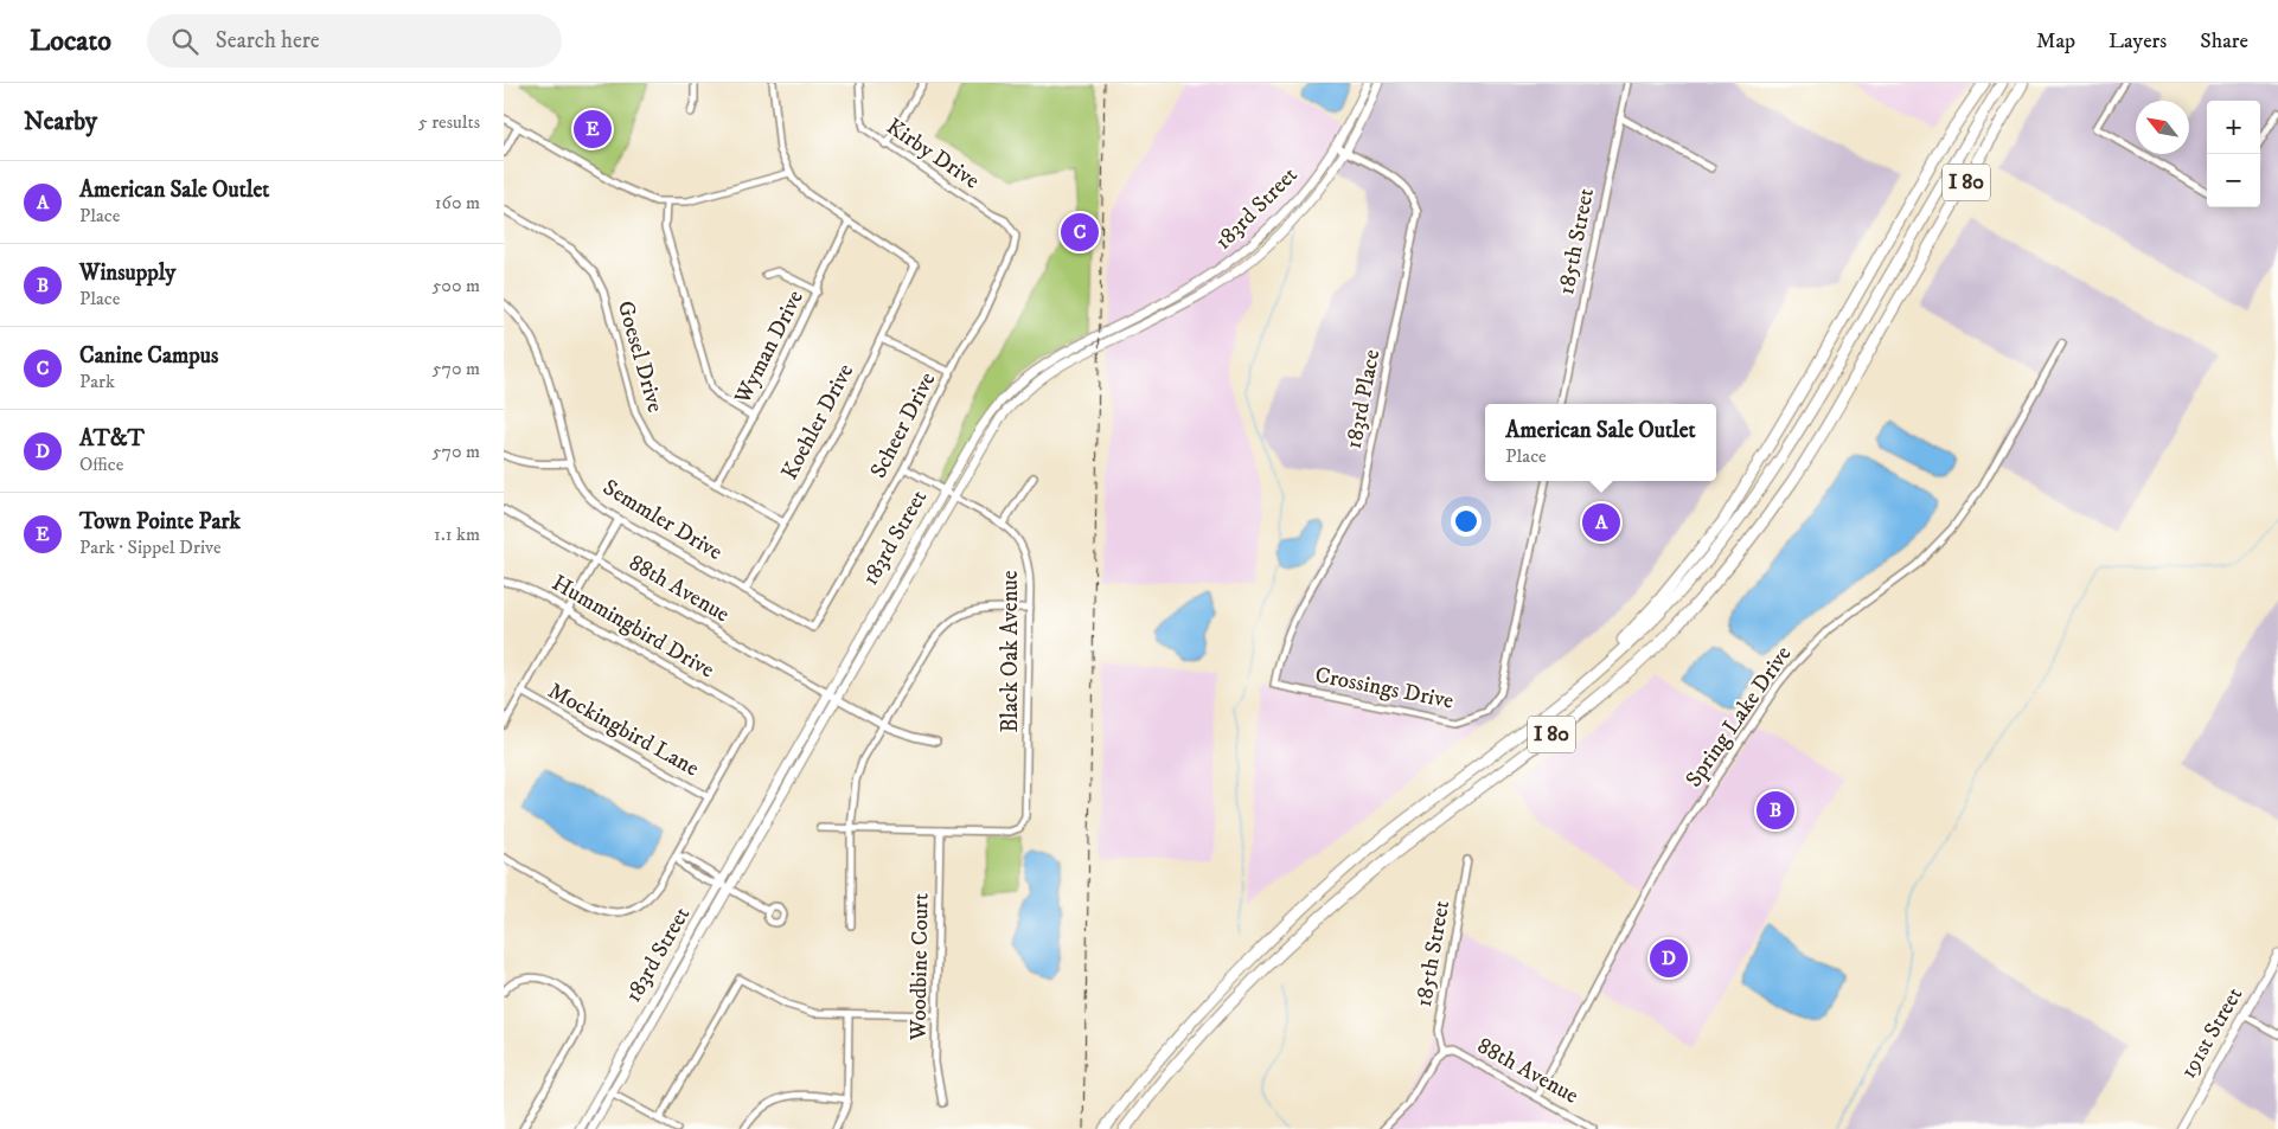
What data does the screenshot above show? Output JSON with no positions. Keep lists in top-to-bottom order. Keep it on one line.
{"streets":{"highway":["I 80"],"street":["Kirby Drive","183rd Street","185th Street","Wyman Drive","Goesel Drive","183rd Place","Koehler Drive","Scheer Drive","Semmler Drive","88th Avenue","Hummingbird Drive","Black Oak Avenue","Crossings Drive","Spring Lake Drive","Mockingbird Lane","Woodbine Court","191st Street"]},"crossings":[["Kirby Drive","Scheer Drive"],["183rd Street","183rd Place"],["183rd Street","88th Avenue"],["183rd Street","Black Oak Avenue"],["185th Street","88th Avenue"],["Wyman Drive","Goesel Drive"],["Wyman Drive","Koehler Drive"],["Goesel Drive","Koehler Drive"],["183rd Place","Crossings Drive"],["Koehler Drive","Semmler Drive"],["Scheer Drive","Semmler Drive"],["Scheer Drive","Black Oak Avenue"],["88th Avenue","Spring Lake Drive"],["Hummingbird Drive","Mockingbird Lane"],["Black Oak Avenue","Woodbine Court"]],"north":"top left","page":{"header":"Locato","search":"Search here","nav":["Map","Layers","Share"],"heading":["Nearby","5 results"],"map_buttons":["+","−"],"pins":["E","C","A","B","D"],"list":[{"mark":"A","name":"American Sale Outlet","note":"Place","value":"160 m"},{"mark":"B","name":"Winsupply","note":"Place","value":"500 m"},{"mark":"C","name":"Canine Campus","note":"Park","value":"570 m"},{"mark":"D","name":"AT&T","note":"Office","value":"570 m"},{"mark":"E","name":"Town Pointe Park","note":"Park · Sippel Drive","value":"1.1 km"}],"popup":["American Sale Outlet","Place"]}}
